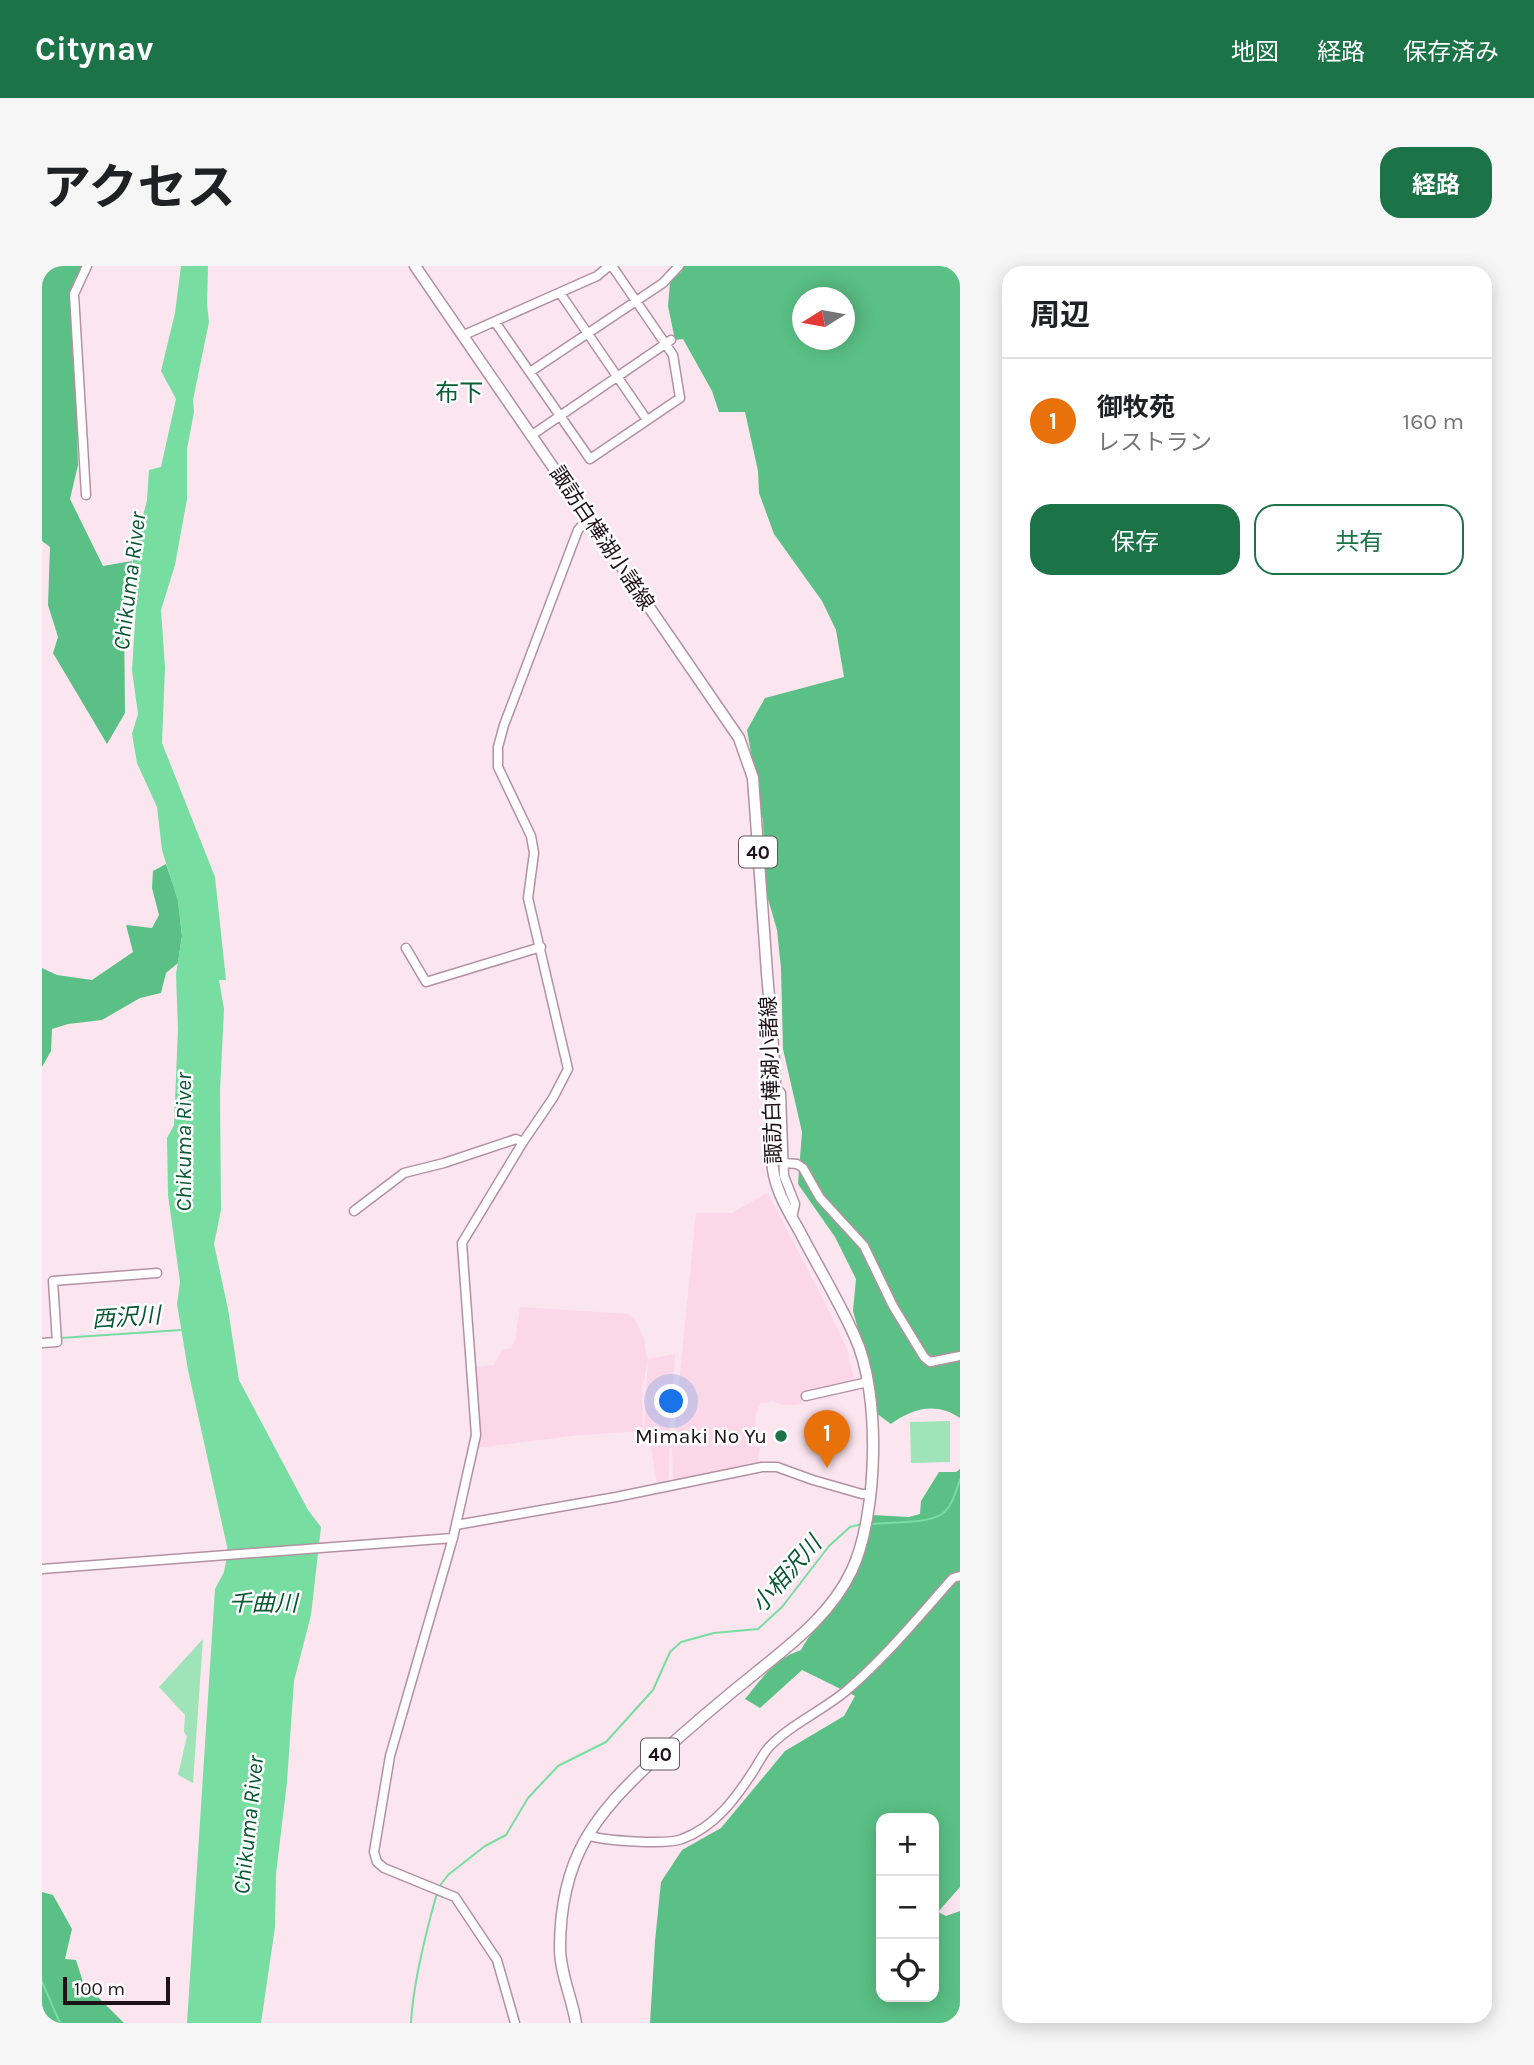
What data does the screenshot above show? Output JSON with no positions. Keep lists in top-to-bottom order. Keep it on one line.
{"streets":{"main road":["諏訪白樺湖小諸線","40"]},"districts":["布下"],"water":["Chikuma River","西沢川","小相沢川","千曲川"],"places":["Mimaki No Yu"],"scale_bar":"100 m","north":"left","page":{"header":"Citynav","nav":["地図","経路","保存済み"],"title":"アクセス","buttons":["経路",["保存","共有"]],"heading":"周辺","list":[{"mark":"1","name":"御牧苑","note":"レストラン","value":"160 m"}],"pins":"1","map_buttons":["+","−"],"scale":"100 m"}}
